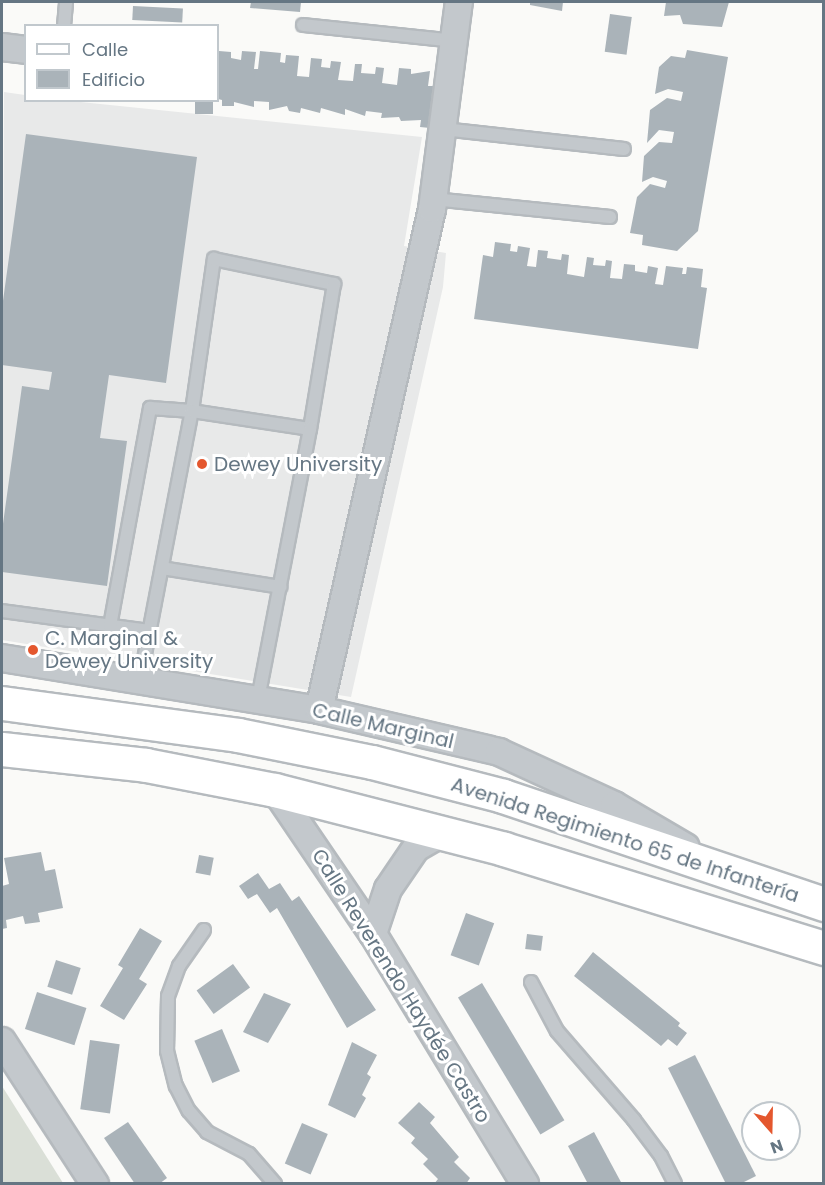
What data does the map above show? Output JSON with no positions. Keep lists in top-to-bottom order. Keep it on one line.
{"streets":{"main road":["Avenida Regimiento 65 de Infantería"],"street":["Calle Marginal","Calle Reverendo Haydée Castro"]},"crossings":[["Calle Marginal","Avenida Regimiento 65 de Infantería"]],"places":["Dewey University","C. Marginal & Dewey University"],"legend":["Calle","Edificio"],"north":"bottom"}
